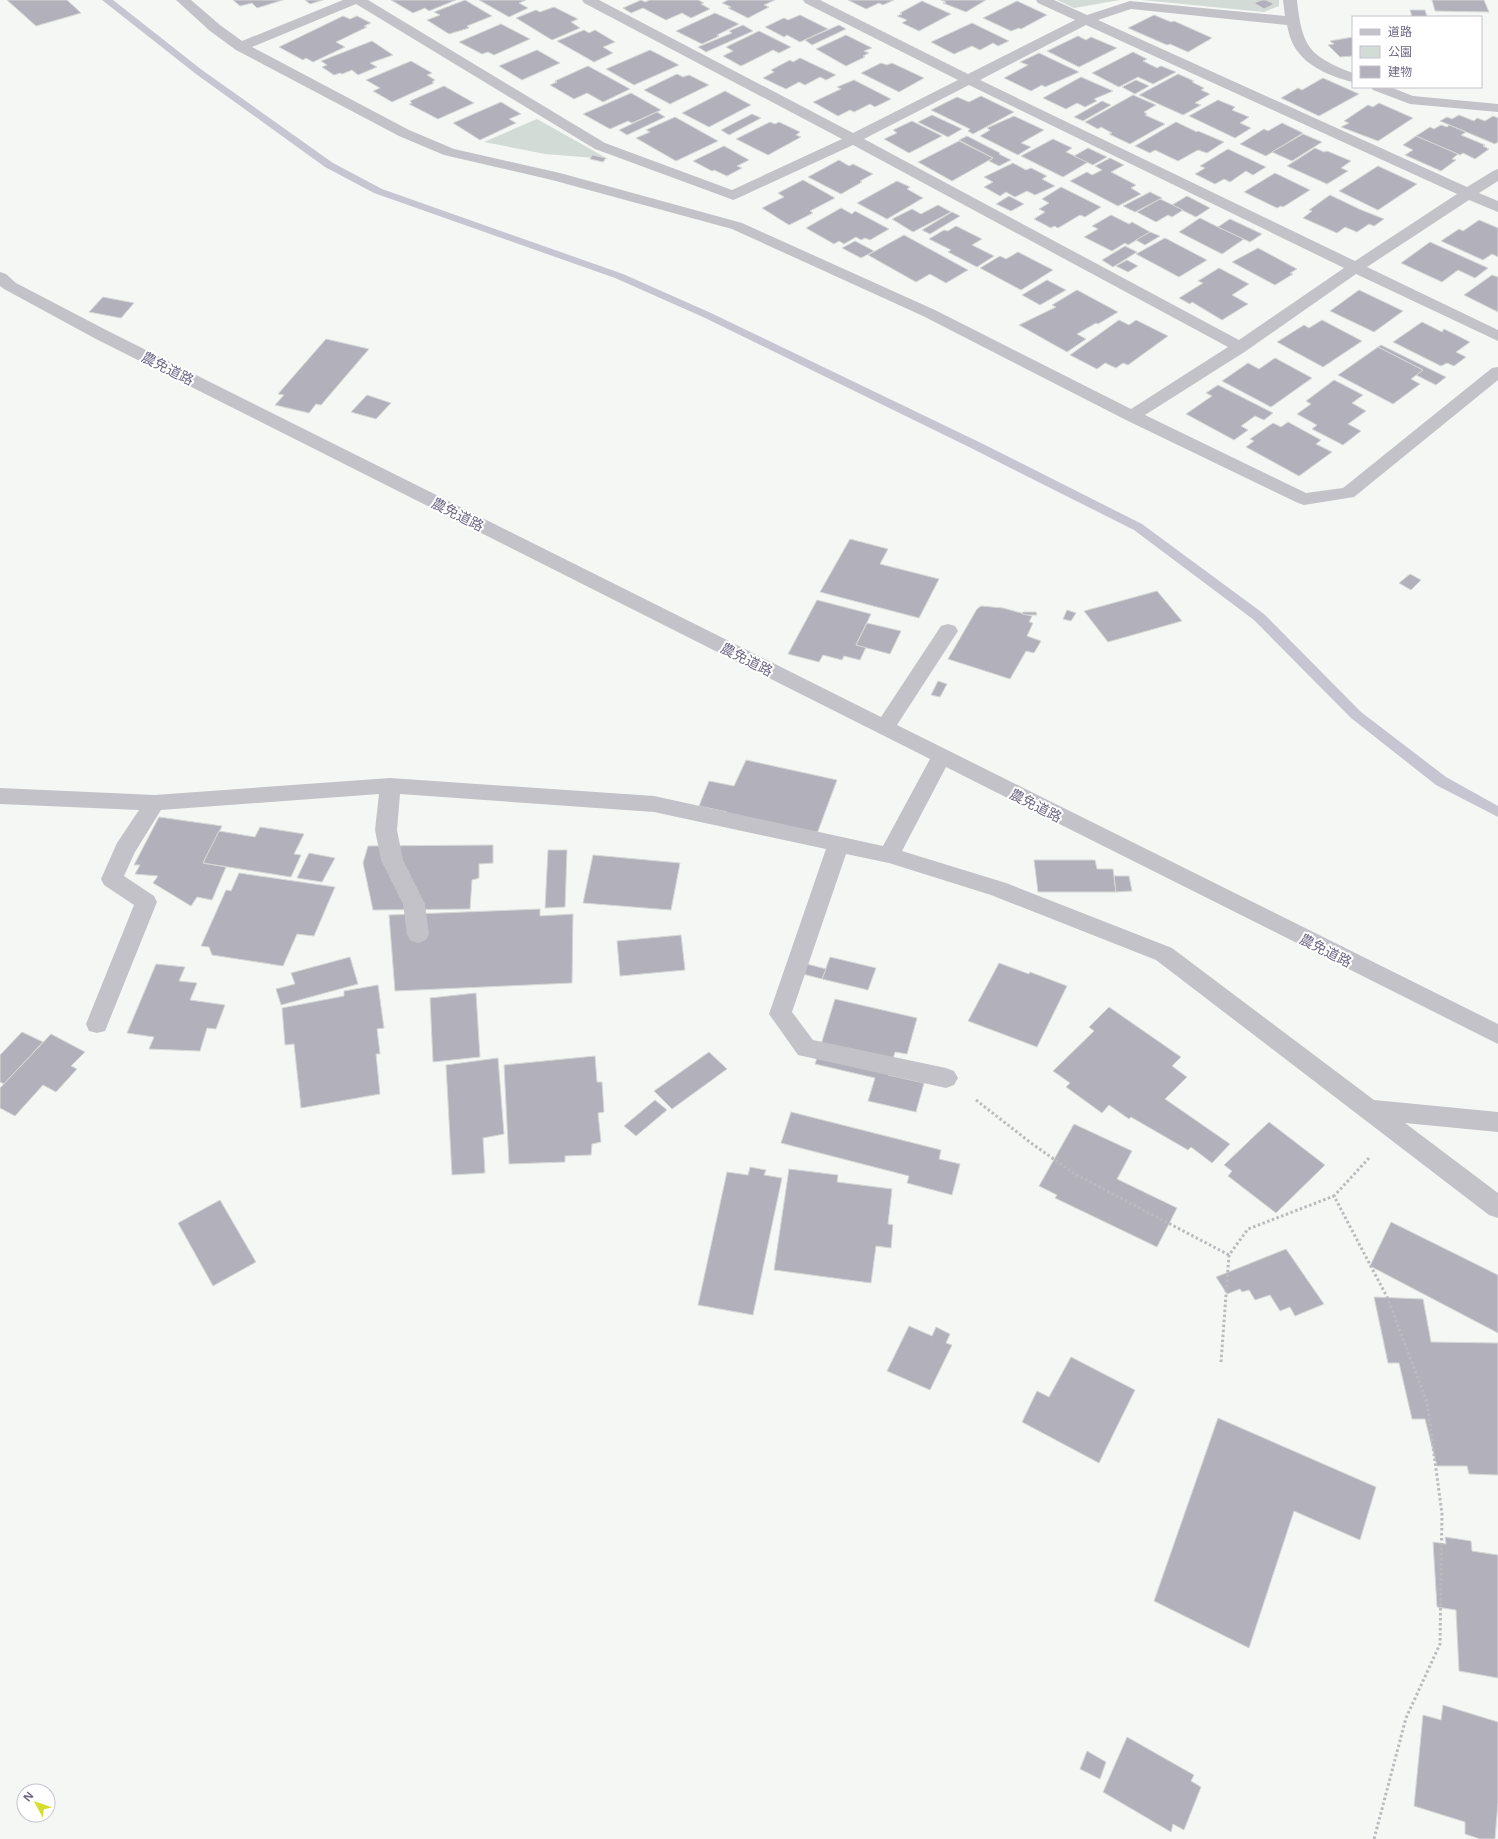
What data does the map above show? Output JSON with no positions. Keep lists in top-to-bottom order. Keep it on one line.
{"streets":{"street":["農免道路"]},"legend":["道路","公園","建物"],"north":"top left"}
